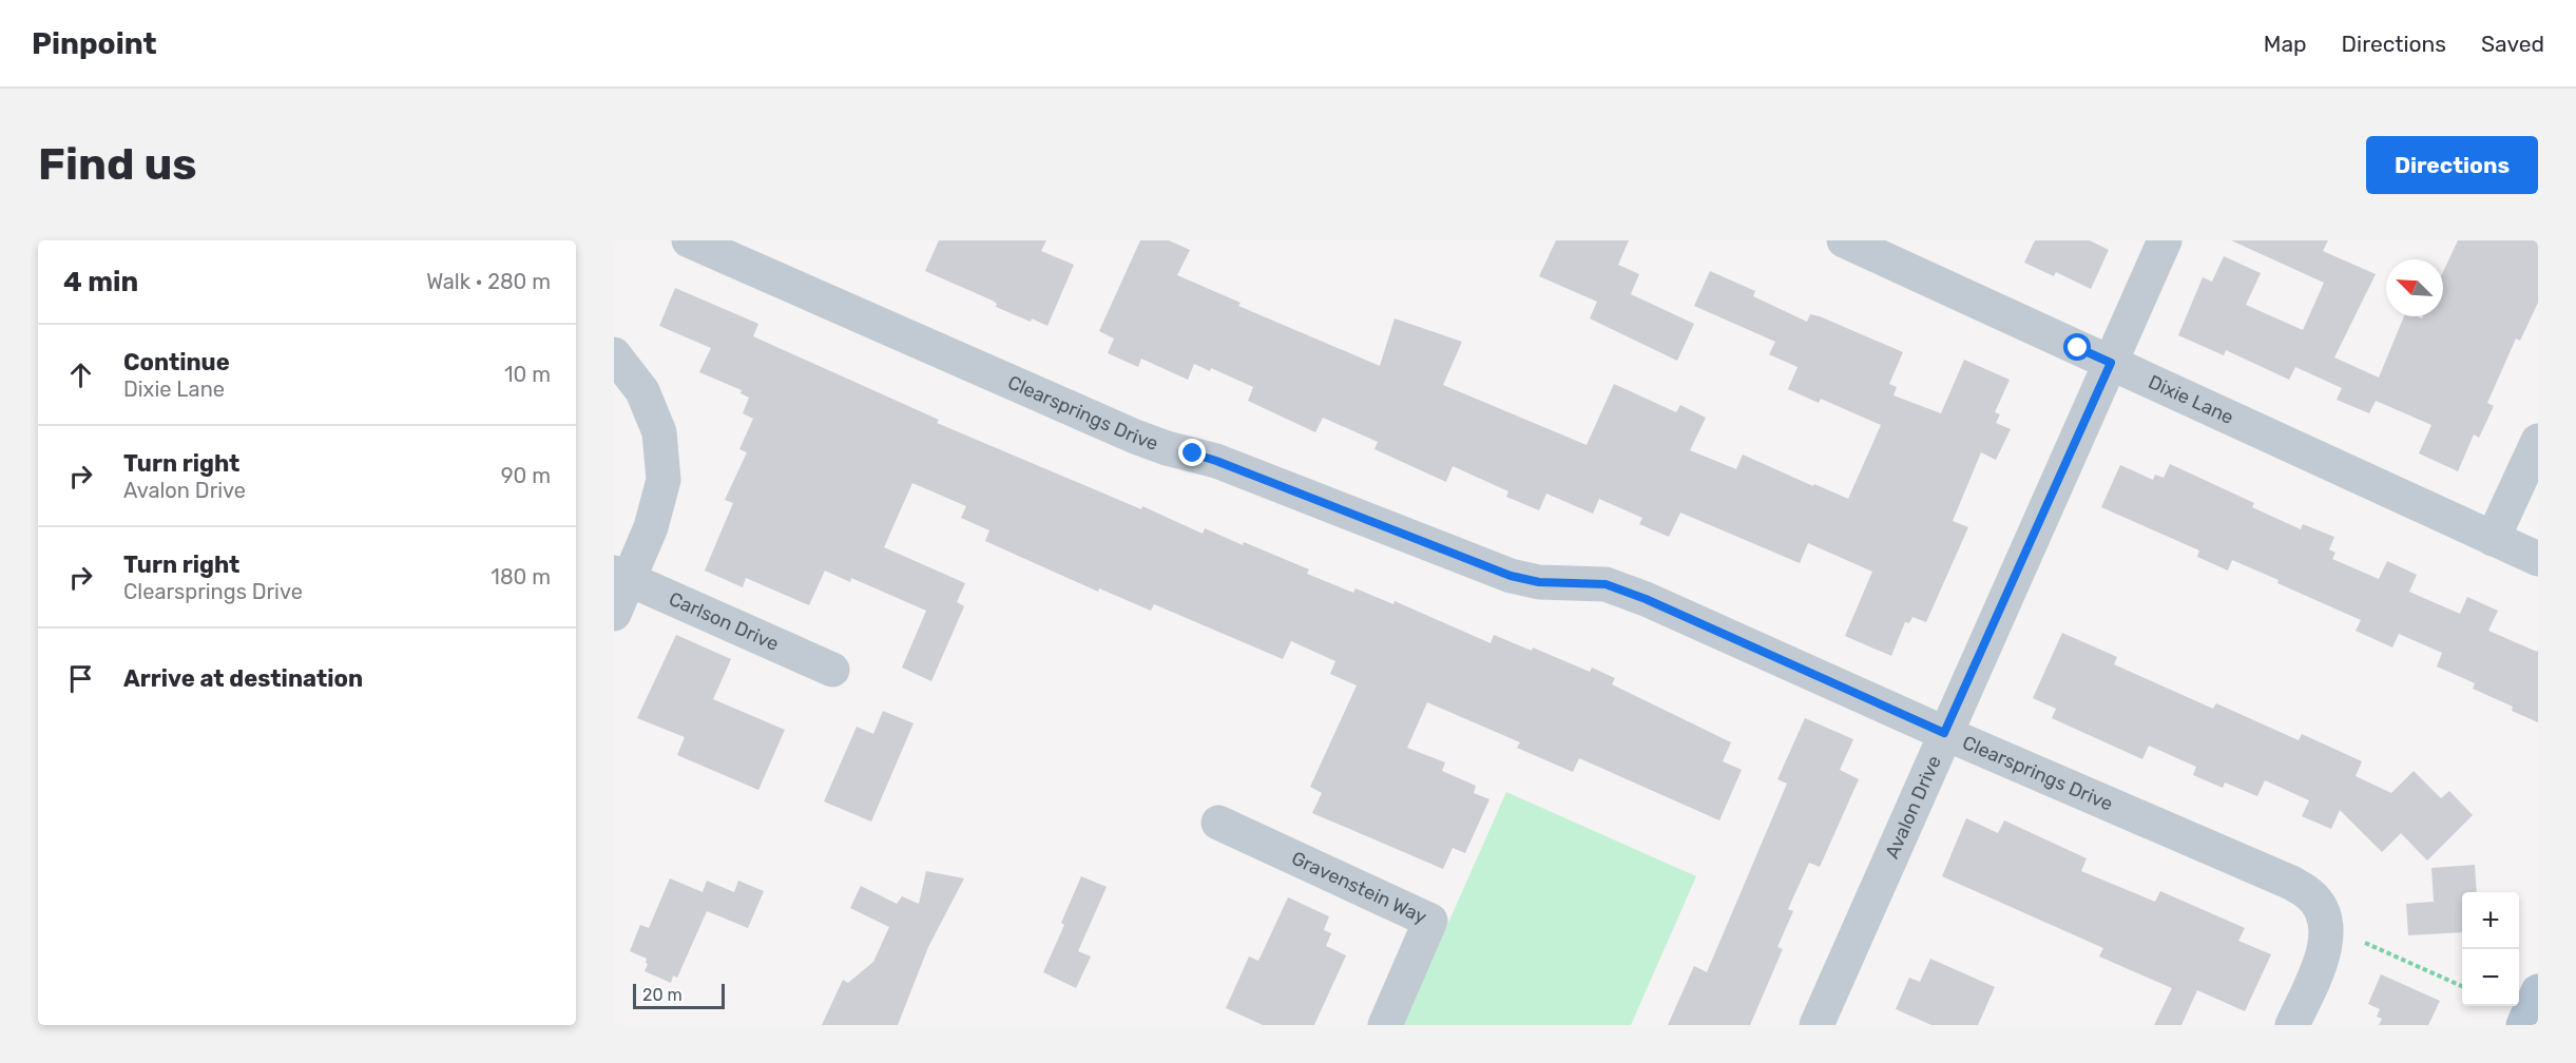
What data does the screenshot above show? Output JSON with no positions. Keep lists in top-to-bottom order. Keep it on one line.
{"streets":{"street":["Dixie Lane","Clearsprings Drive","Carlson Drive","Avalon Drive","Gravenstein Way"]},"crossings":[["Dixie Lane","Avalon Drive"],["Clearsprings Drive","Avalon Drive"]],"scale_bar":"20 m","north":"top left","page":{"header":"Pinpoint","nav":["Map","Directions","Saved"],"buttons":"Directions","title":"Find us","heading":["4 min","Walk · 280 m"],"list":[["Continue","Dixie Lane","10 m"],["Turn right","Avalon Drive","90 m"],["Turn right","Clearsprings Drive","180 m"],"Arrive at destination"],"map_buttons":["+","−"],"scale":"20 m"}}
